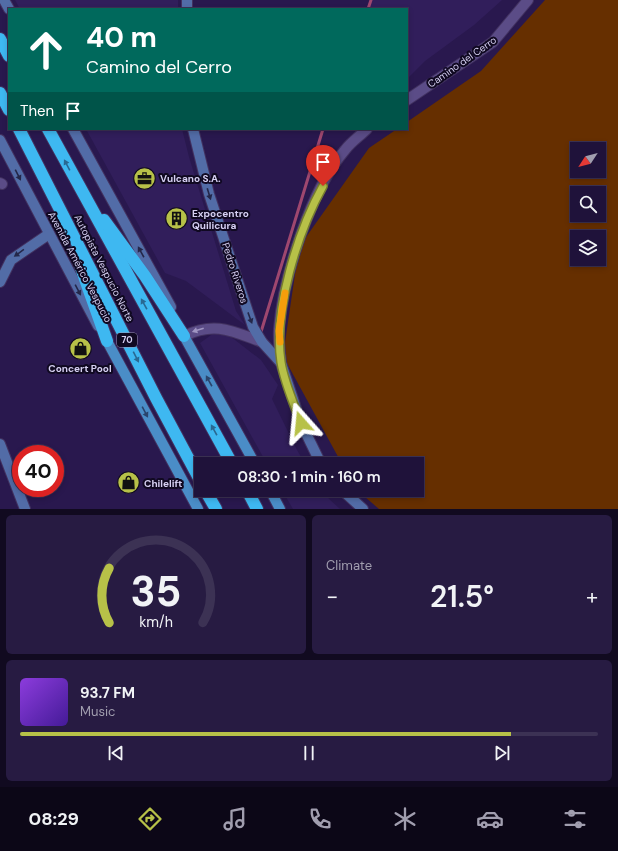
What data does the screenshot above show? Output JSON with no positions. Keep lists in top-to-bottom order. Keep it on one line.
{"streets":{"highway":["Autopista Vespucio Norte","70"],"main road":["Avenida Américo Vespucio"],"street":["Camino del Cerro","Pedro Riveros"]},"places":{"office":["Vulcano S.A."],"building":["Expocentro Quilicura"],"shop":["Concert Pool","Chilelift"]},"north":"bottom left","page":{"turn":["40 m","Camino del Cerro"],"then":"Then","limit":"40","trip":"08:30 · 1 min · 160 m","tile":"Climate","heat":["−","21.5°","+"],"song":["93.7 FM","Music"],"tabs":"08:29","gauge":["35","km/h"]}}
